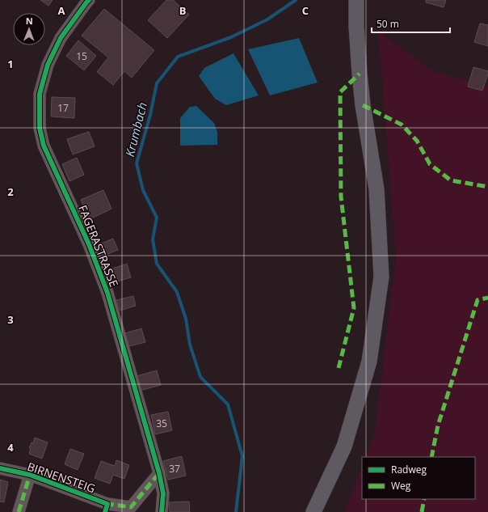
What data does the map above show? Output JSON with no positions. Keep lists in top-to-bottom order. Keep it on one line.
{"streets":{"street":["FAGERASTRASSE","BIRNENSTEIG"]},"crossings":[["FAGERASTRASSE","BIRNENSTEIG"]],"water":["Krumbach"],"house_numbers":["15","17","35","37"],"legend":["Radweg","Weg"],"scale_bar":"50 m","north":"top","grid":{"columns":["A","B","C"],"rows":["1","2","3","4"]}}
